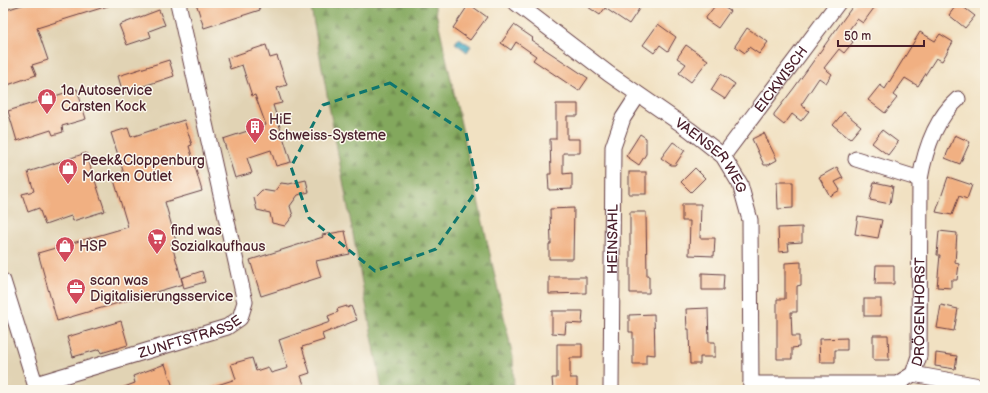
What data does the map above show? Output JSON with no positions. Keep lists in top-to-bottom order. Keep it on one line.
{"streets":{"street":["EICKWISCH","VAENSER WEG","HEINSAHL","DRÖGENHORST","ZUNFTSTRASSE"]},"crossings":[["EICKWISCH","VAENSER WEG"],["VAENSER WEG","HEINSAHL"],["VAENSER WEG","DRÖGENHORST"]],"places":{"shop":["1a Autoservice Carsten Kock","Peek&Cloppenburg Marken Outlet","HSP"],"building":["HiE Schweiss-Systeme"],"supermarket":["find was Sozialkaufhaus"],"office":["scan was Digitalisierungsservice"]},"scale_bar":"50 m"}
